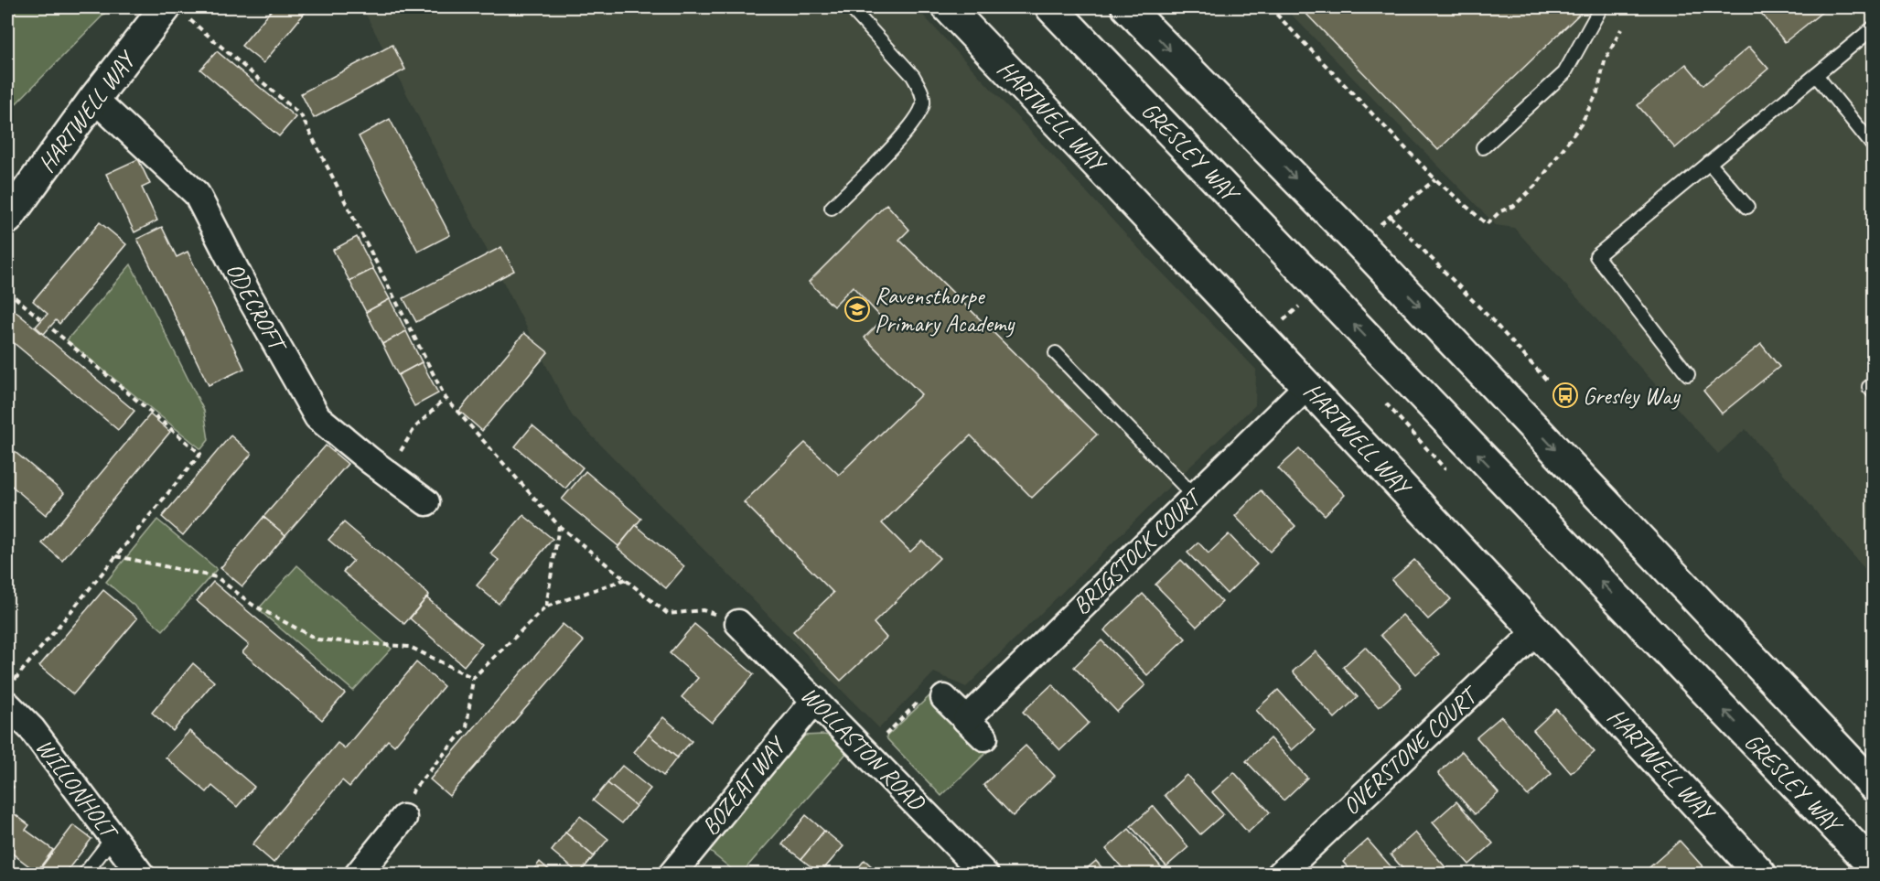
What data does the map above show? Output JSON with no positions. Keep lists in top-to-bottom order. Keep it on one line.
{"streets":{"street":["HARTWELL WAY","GRESLEY WAY","ODECROFT","BRIGSTOCK COURT","WOLLASTON ROAD","OVERSTONE COURT","BOZEAT WAY","WILLONHOLT"]},"crossings":[["HARTWELL WAY","ODECROFT"],["HARTWELL WAY","BRIGSTOCK COURT"],["HARTWELL WAY","OVERSTONE COURT"],["WOLLASTON ROAD","BOZEAT WAY"]],"places":{"school or university":["Ravensthorpe Primary Academy"],"bus stop":["Gresley Way"]}}
